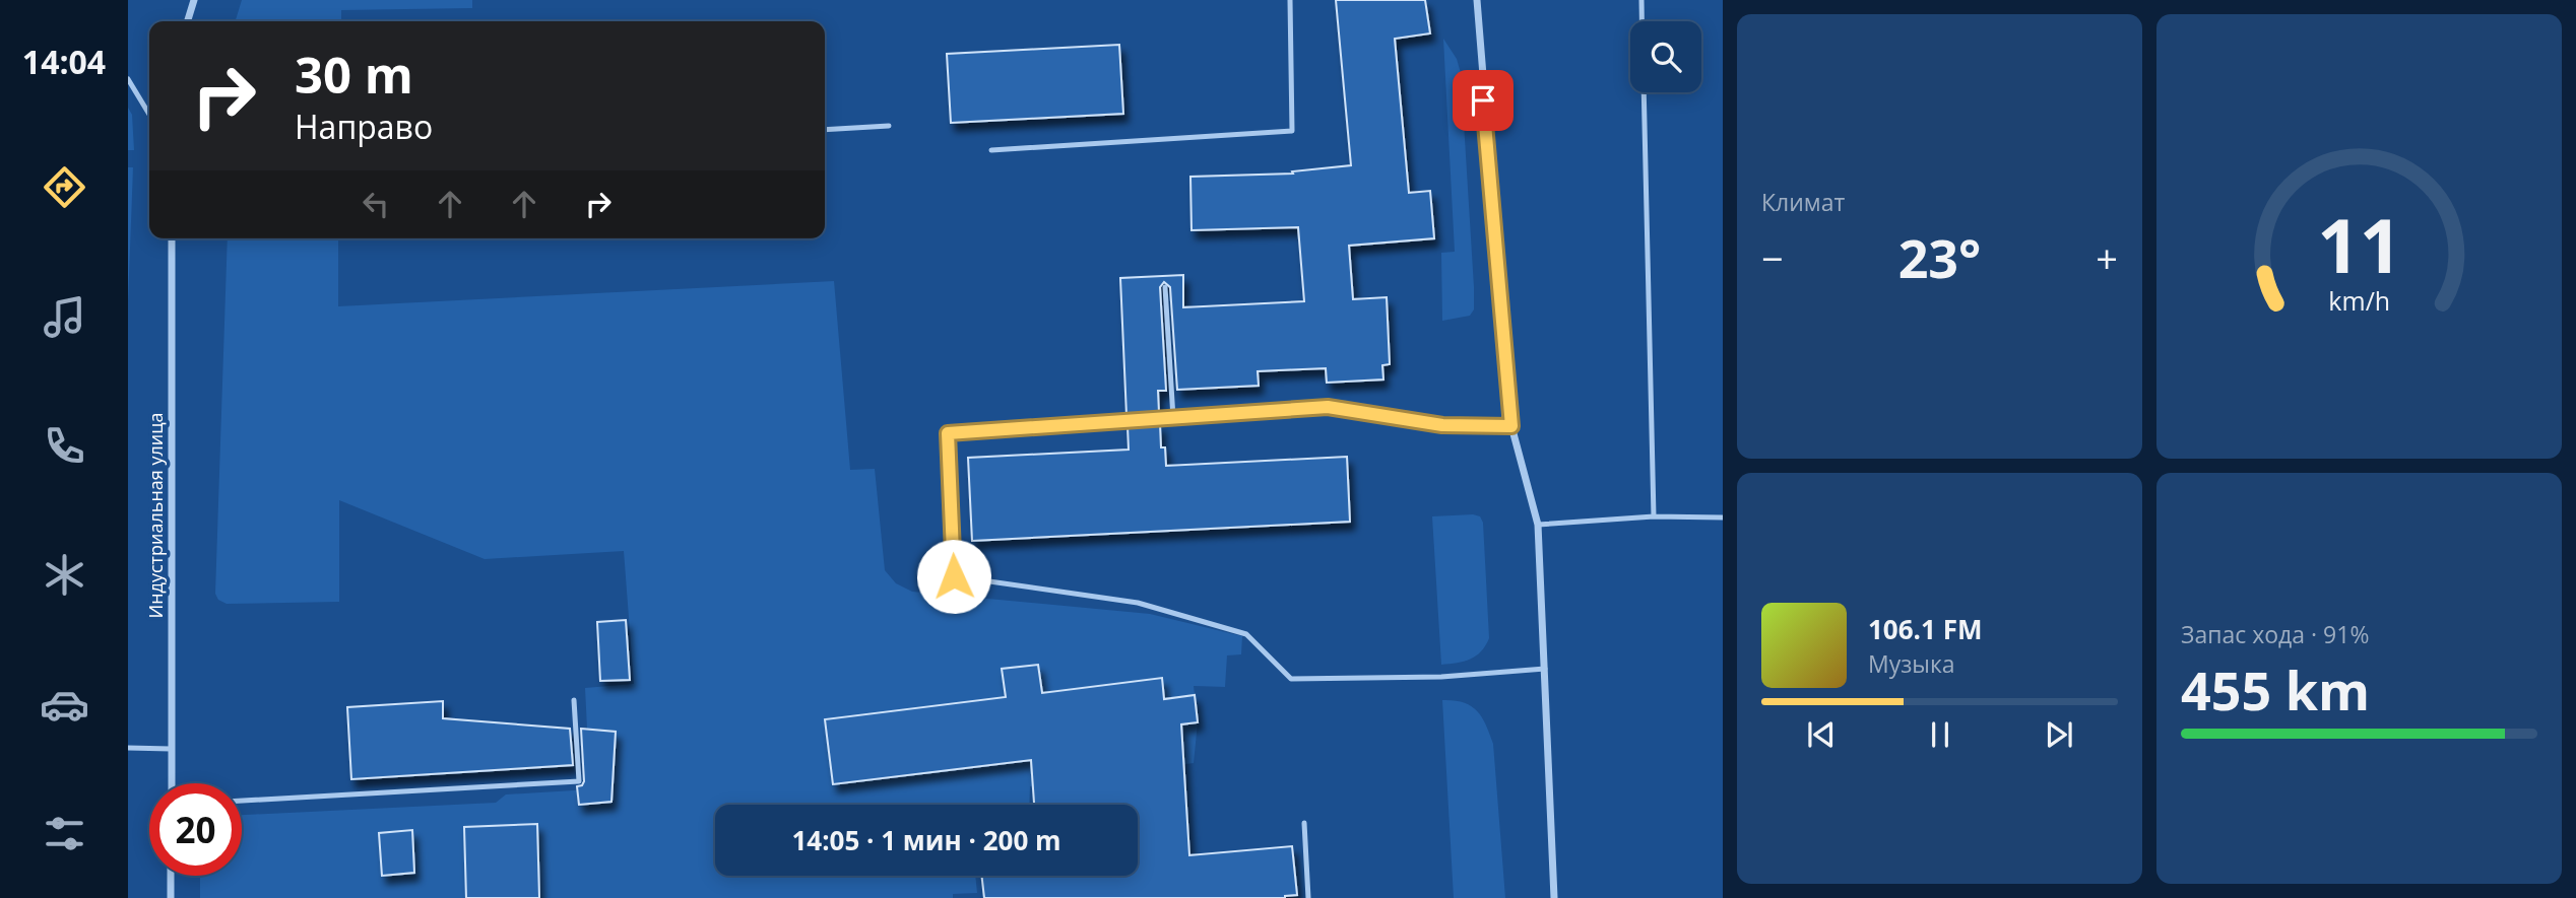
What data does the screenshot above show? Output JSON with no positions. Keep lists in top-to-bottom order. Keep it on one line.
{"streets":{"street":["Индустриальная улица"]},"page":{"tabs":"14:04","tile":["Климат",["Запас хода · 91%","455 km"]],"turn":["30 m","Направо"],"heat":["−","23°","+"],"song":["106.1 FM","Музыка"],"limit":"20","trip":"14:05 · 1 мин · 200 m","gauge":["11","km/h"]}}
